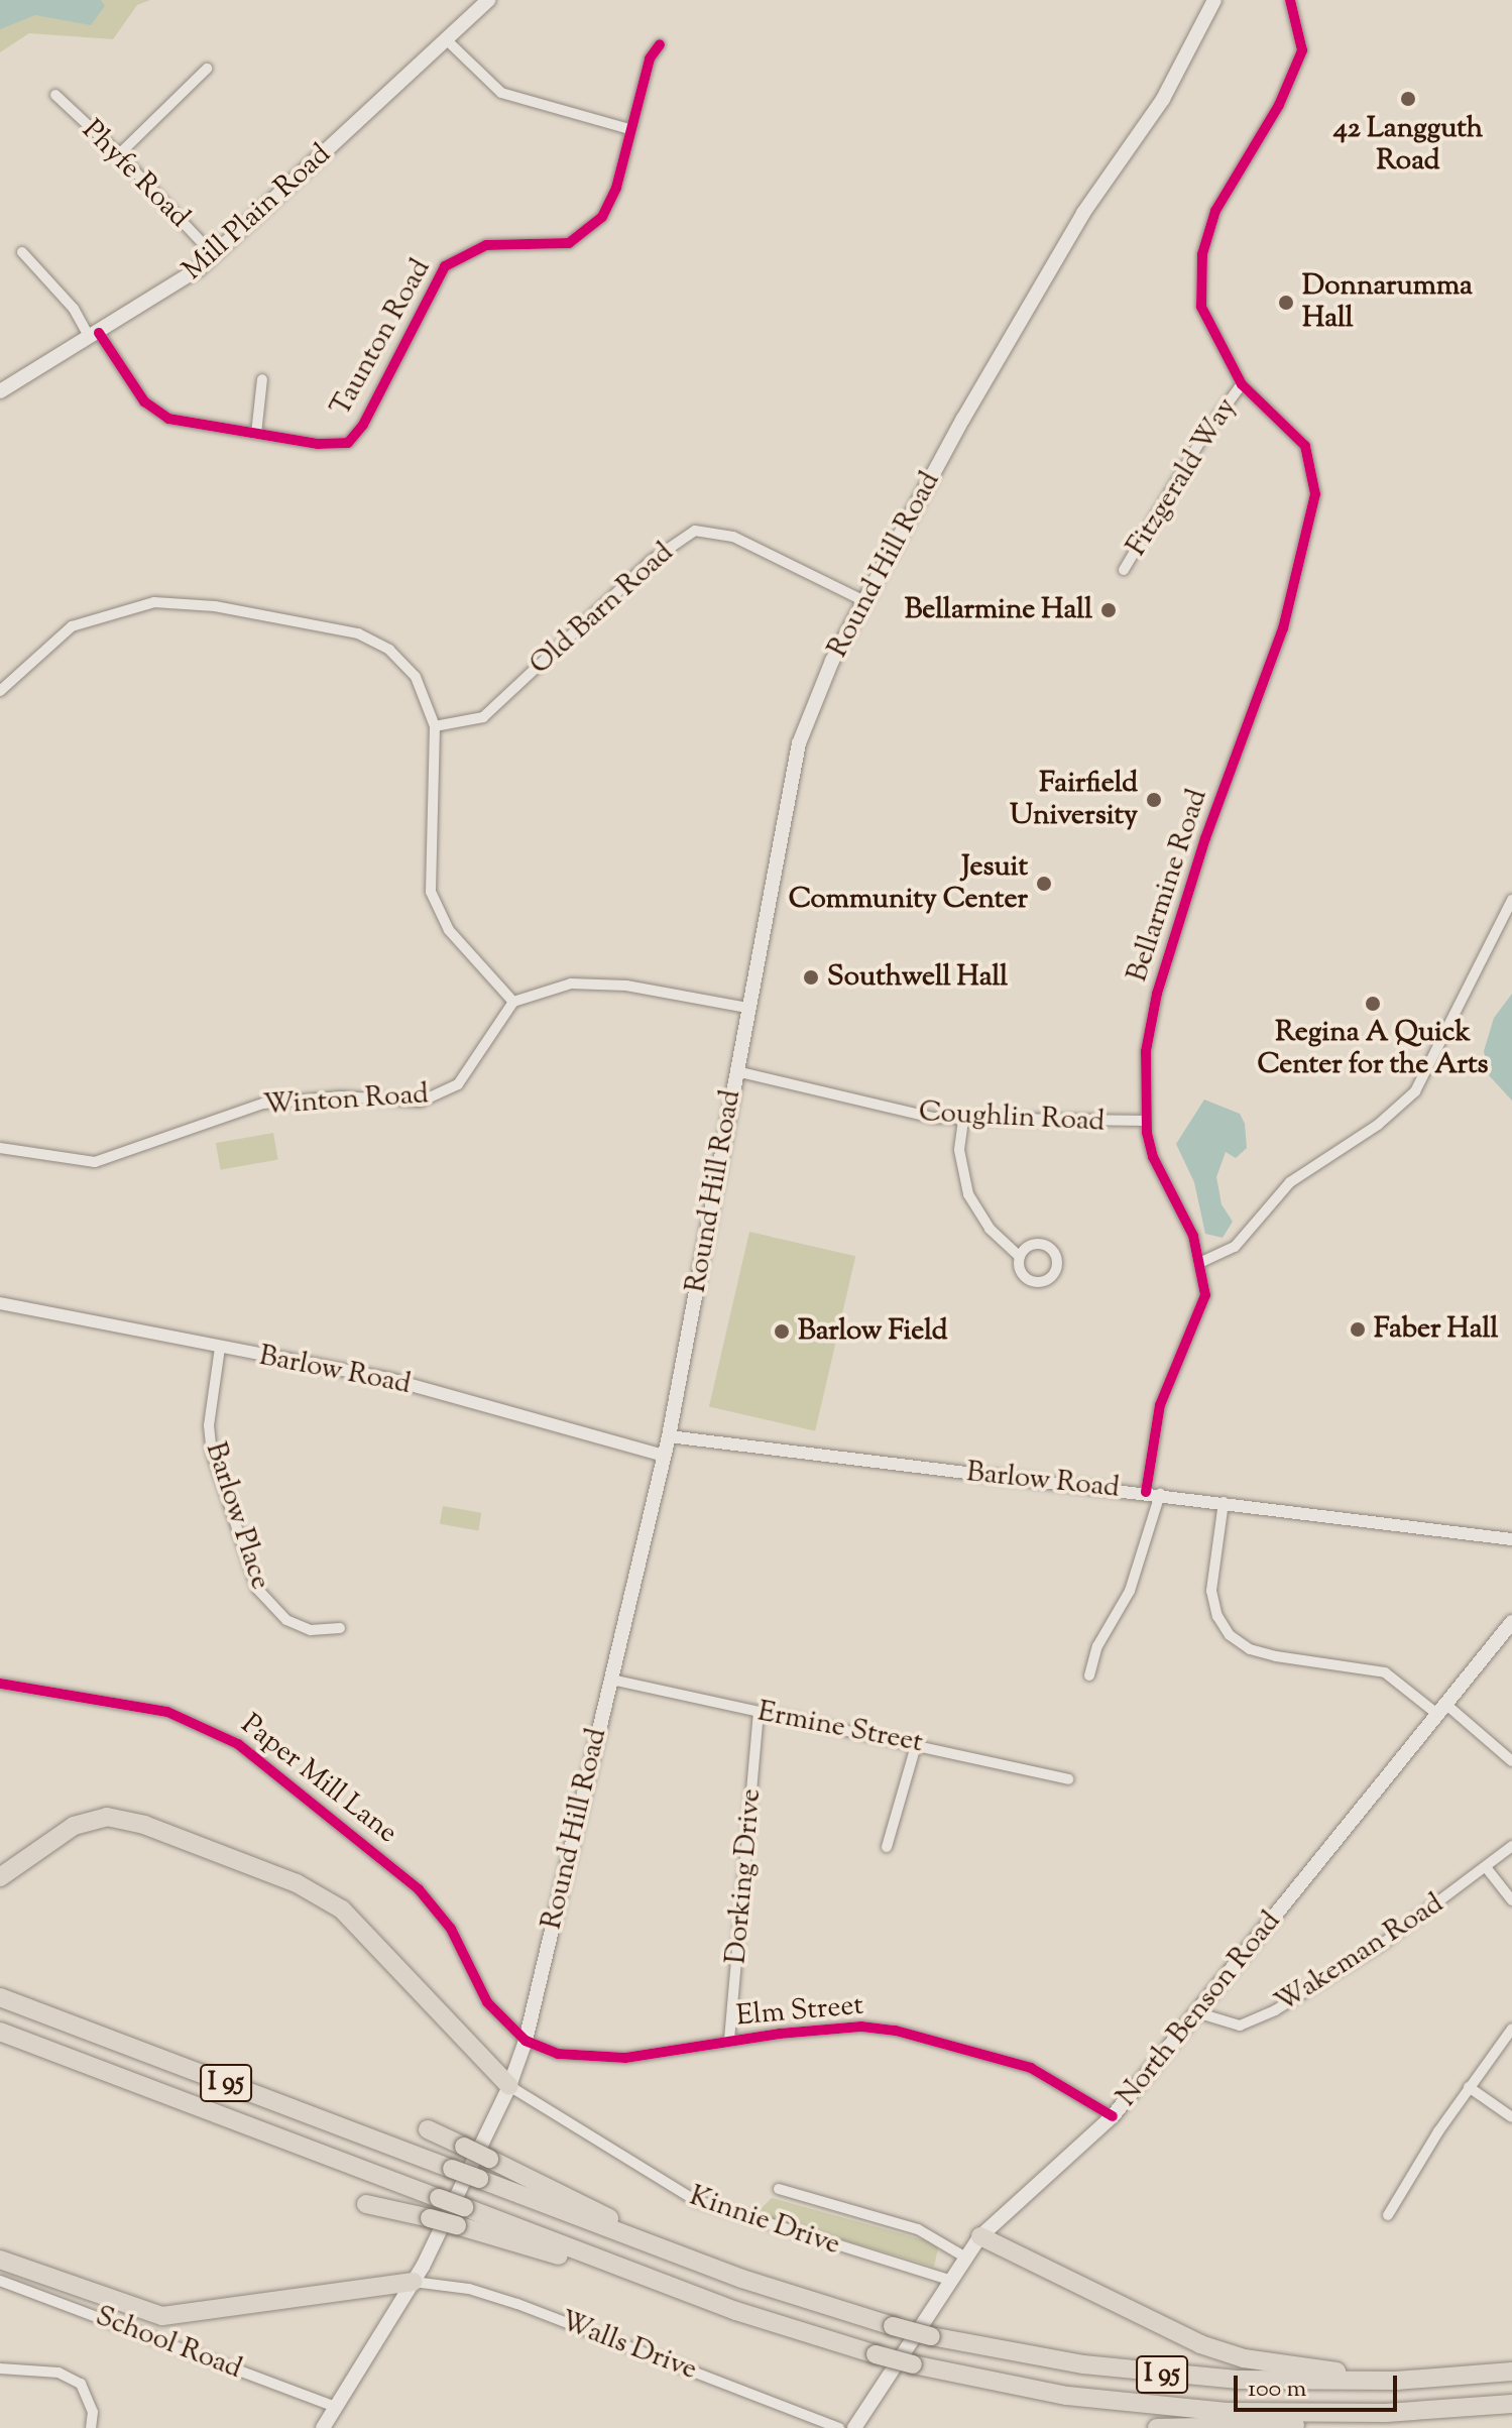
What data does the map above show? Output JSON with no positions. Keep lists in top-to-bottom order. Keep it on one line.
{"streets":{"highway":["I 95"],"main road":["Mill Plain Road","Round Hill Road","North Benson Road"],"street":["Phyfe Road","Taunton Road","Fitzgerald Way","Old Barn Road","Bellarmine Road","Winton Road","Coughlin Road","Barlow Road","Barlow Place","Ermine Street","Paper Mill Lane","Dorking Drive","Wakeman Road","Elm Street","Kinnie Drive","School Road","Walls Drive"]},"crossings":[["Phyfe Road","Mill Plain Road"],["Mill Plain Road","Taunton Road"],["Fitzgerald Way","Bellarmine Road"],["Round Hill Road","Old Barn Road"],["Round Hill Road","Coughlin Road"],["Round Hill Road","Barlow Road"],["Round Hill Road","Ermine Street"],["Round Hill Road","Paper Mill Lane"],["Round Hill Road","Elm Street"],["Round Hill Road","Kinnie Drive"],["Round Hill Road","School Road"],["Round Hill Road","Walls Drive"],["Bellarmine Road","Coughlin Road"],["Bellarmine Road","Barlow Road"],["Barlow Road","Barlow Place"],["Ermine Street","Dorking Drive"],["Paper Mill Lane","Elm Street"],["Dorking Drive","Elm Street"],["Wakeman Road","North Benson Road"],["North Benson Road","Elm Street"],["North Benson Road","Kinnie Drive"]],"places":["42 Langguth Road","Donnarumma Hall","Bellarmine Hall","Fairfield University","Jesuit Community Center","Southwell Hall","Regina A Quick Center for the Arts","Faber Hall","Barlow Field"],"scale_bar":"100 m"}
